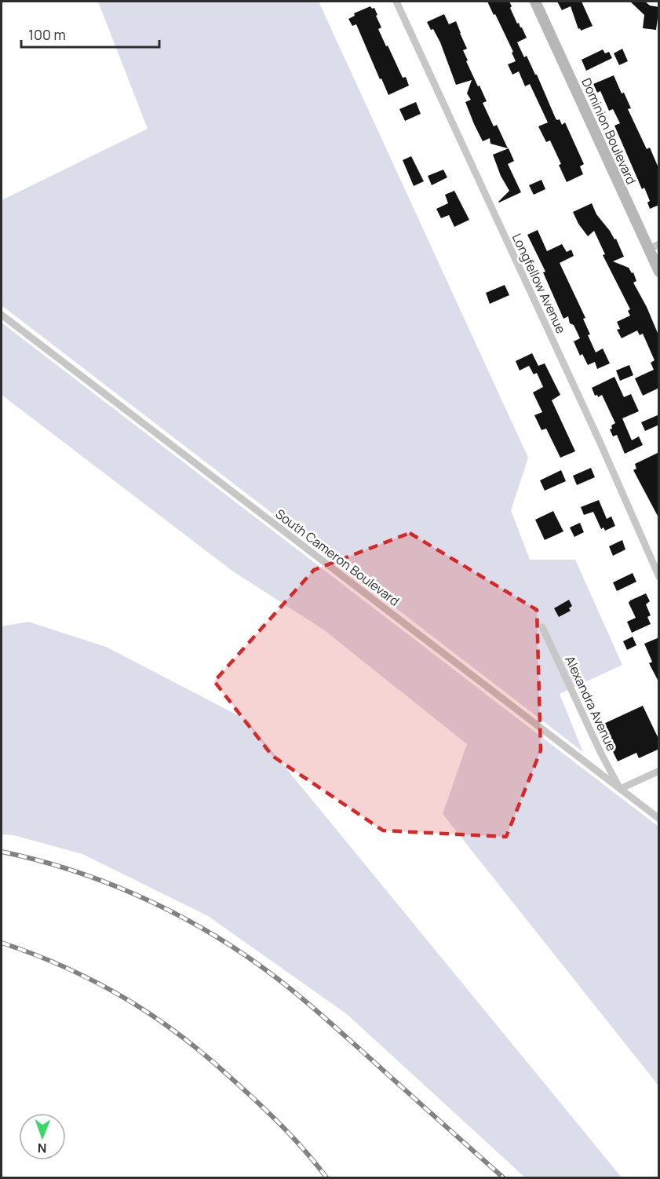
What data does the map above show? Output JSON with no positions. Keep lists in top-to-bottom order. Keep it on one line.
{"streets":{"street":["Dominion Boulevard","Longfellow Avenue","South Cameron Boulevard","Alexandra Avenue"]},"crossings":[["South Cameron Boulevard","Alexandra Avenue"]],"scale_bar":"100 m","north":"bottom"}
